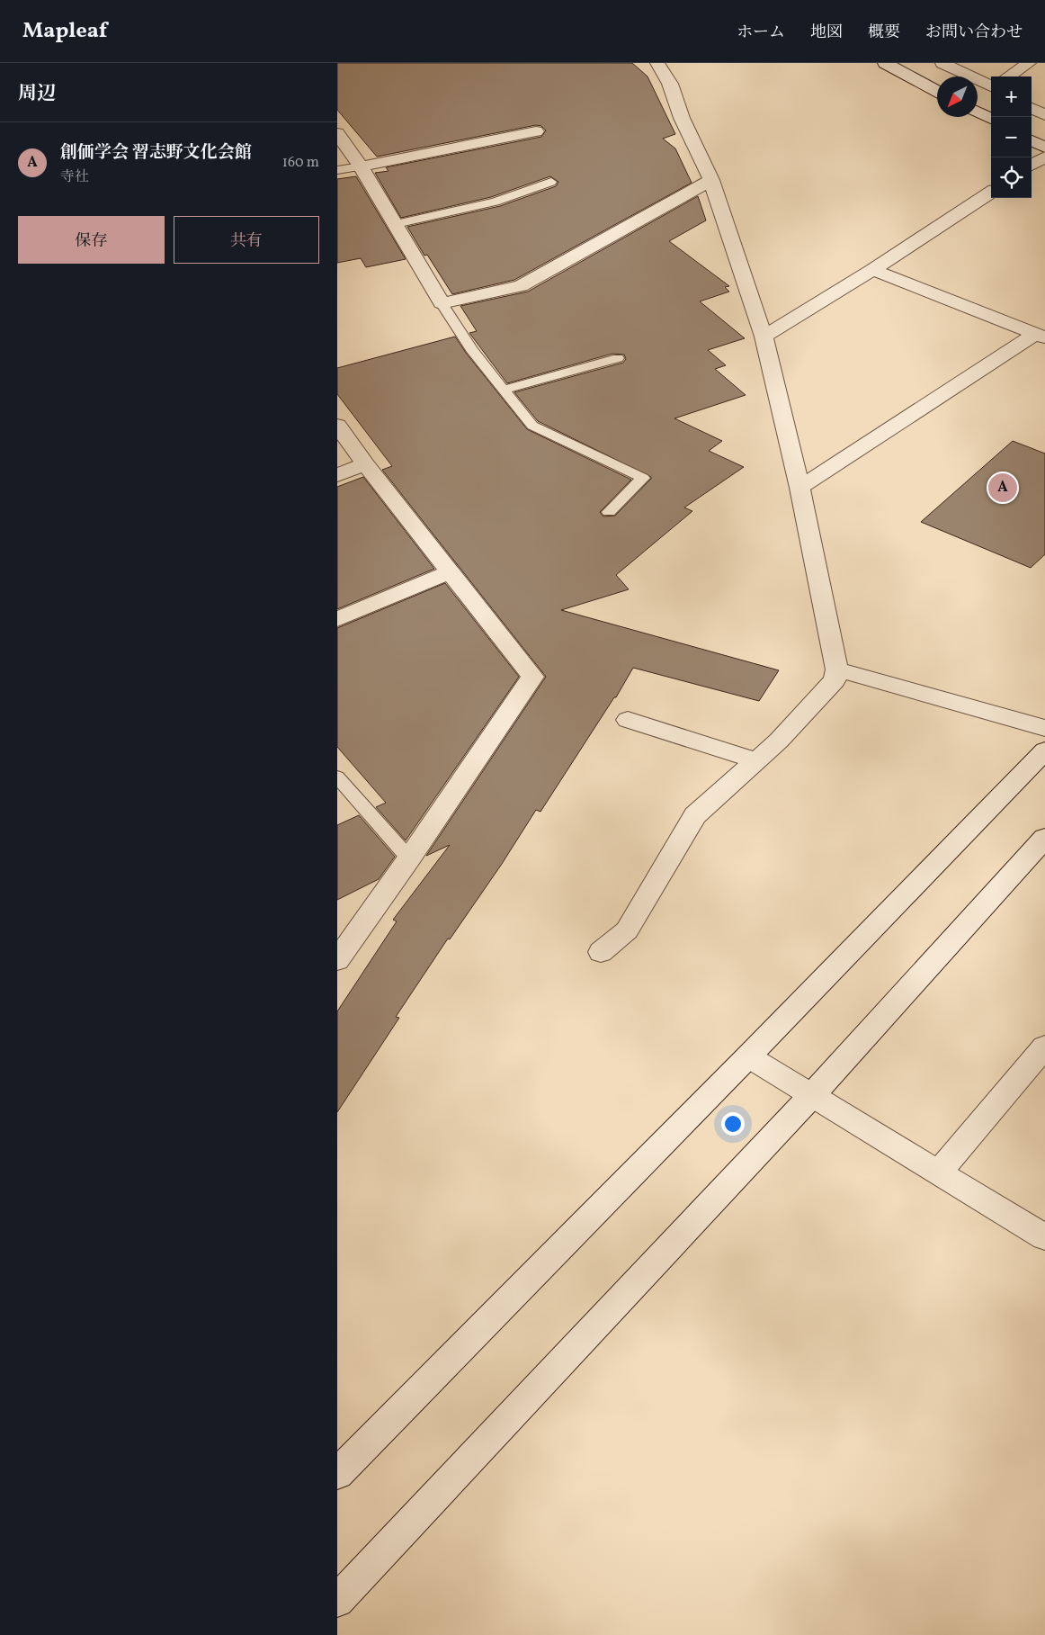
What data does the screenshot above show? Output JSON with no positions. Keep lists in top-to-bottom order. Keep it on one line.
{"north":"bottom left","page":{"header":"Mapleaf","nav":["ホーム","地図","概要","お問い合わせ"],"heading":"周辺","map_buttons":["+","−"],"list":[{"mark":"A","name":"創価学会 習志野文化会館","note":"寺社","value":"160 m"}],"buttons":["保存","共有"],"pins":"A"}}
